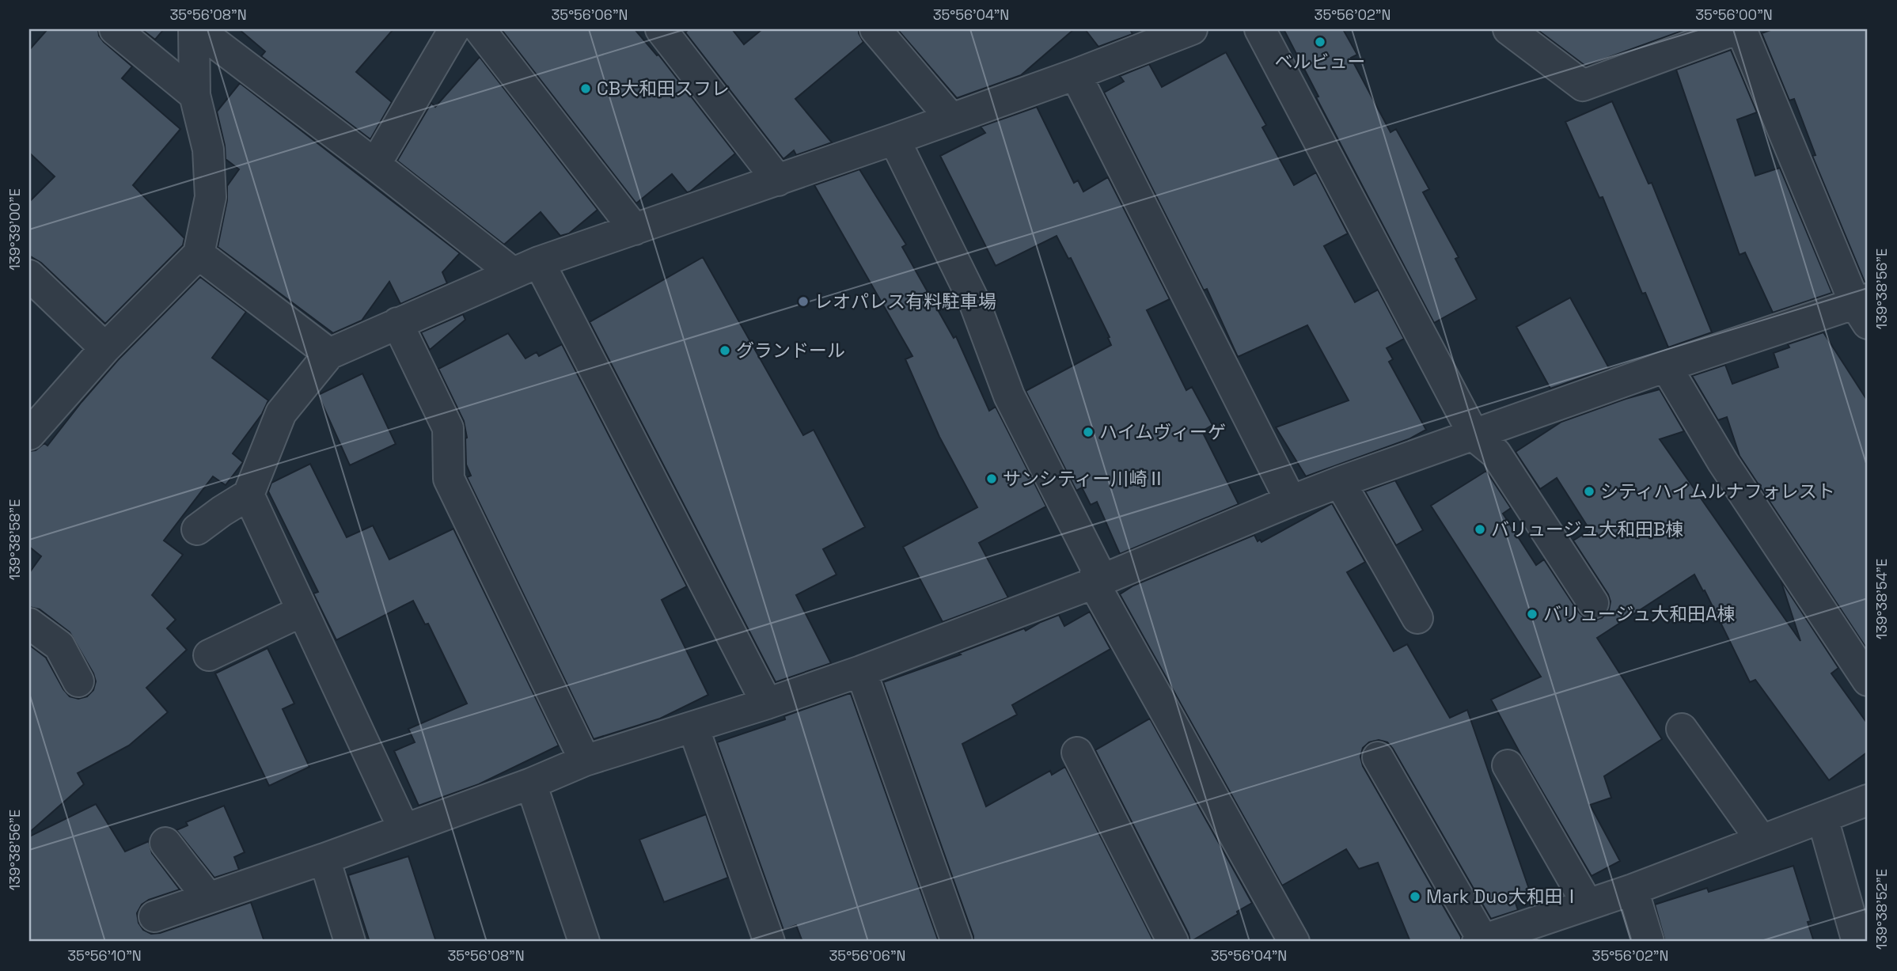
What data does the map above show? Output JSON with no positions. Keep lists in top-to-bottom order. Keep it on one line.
{"places":["ベルビュー","CB大和田スフレ","レオパレス有料駐車場","グランドール","ハイムヴィーゲ","サンシティー川崎Ⅱ","シティハイムルナフォレスト","バリュージュ大和田B棟","バリュージュ大和田A棟","Mark Duo大和田Ⅰ"],"coordinates":["35°56'08\"N","35°56'06\"N","35°56'04\"N","35°56'02\"N","35°56'00\"N","139°39'00\"E","139°38'56\"E","139°38'58\"E","139°38'54\"E","139°38'52\"E","35°56'10\"N"]}
